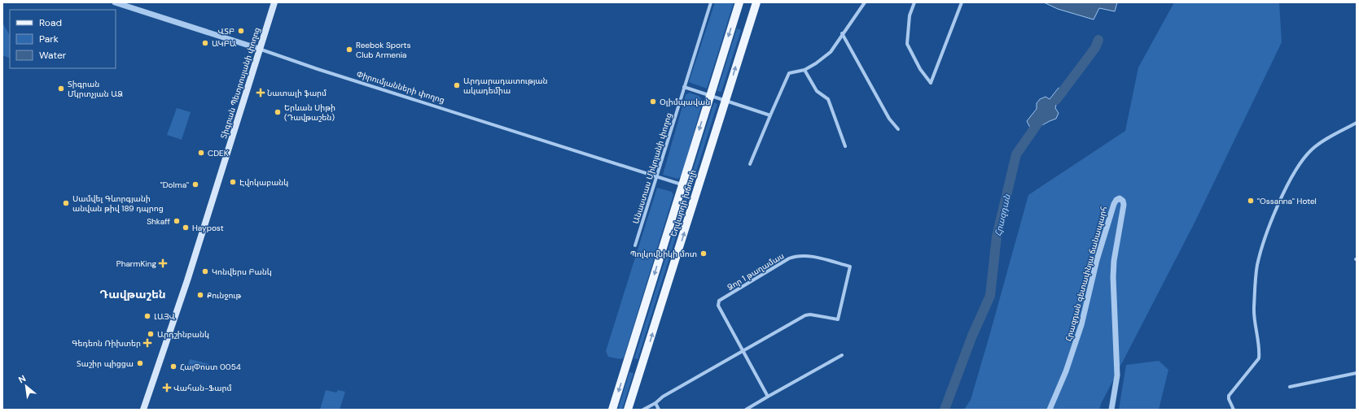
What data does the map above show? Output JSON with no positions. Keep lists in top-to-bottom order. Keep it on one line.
{"streets":{"main road":["Տիգրան Պետրոսյանի փողոց","Եղվարդի խճուղի"],"street":["Փիրումյանների փողոց","Անաստաս Միկոյանի փողոց","Ձոր 1 թաղամաս","Հրազդան գետափնյա ճանապարհ"]},"crossings":[["Տիգրան Պետրոսյանի փողոց","Փիրումյանների փողոց"],["Փիրումյանների փողոց","Անաստաս Միկոյանի փողոց"],["Փիրումյանների փողոց","Եղվարդի խճուղի"]],"districts":["Դավթաշեն"],"water":["Հրազդան"],"places":{"other":["ՎՏԲ","ԱԿԲԱ","Reebok Sports Club Armenia","Արդարադատության ակադեմիա","Տիգրան Մկրտչյան ԱՁ","Օլիմպավան","Երևան Սիթի (Դավթաշեն)","CDEK","Էվոկաբանկ","\"Dolma\"","\"Ossanna\" Hotel","Սամվել Գևորգյանի անվան թիվ 189 դպրոց","Shkaff","Haypost","Պոլկովնիկի մոտ","Կոնվերս Բանկ","Քունջութ","ԼԱՅՎ","Արդշինբանկ","Տաշիր պիցցա","ՀայՓոստ 0054"],"health":["Նատալի ֆարմ","PharmKing","Գեդեոն Ռիխտեր","Վահան-Ֆարմ"]},"legend":["Road","Park","Water"],"north":"top left"}
